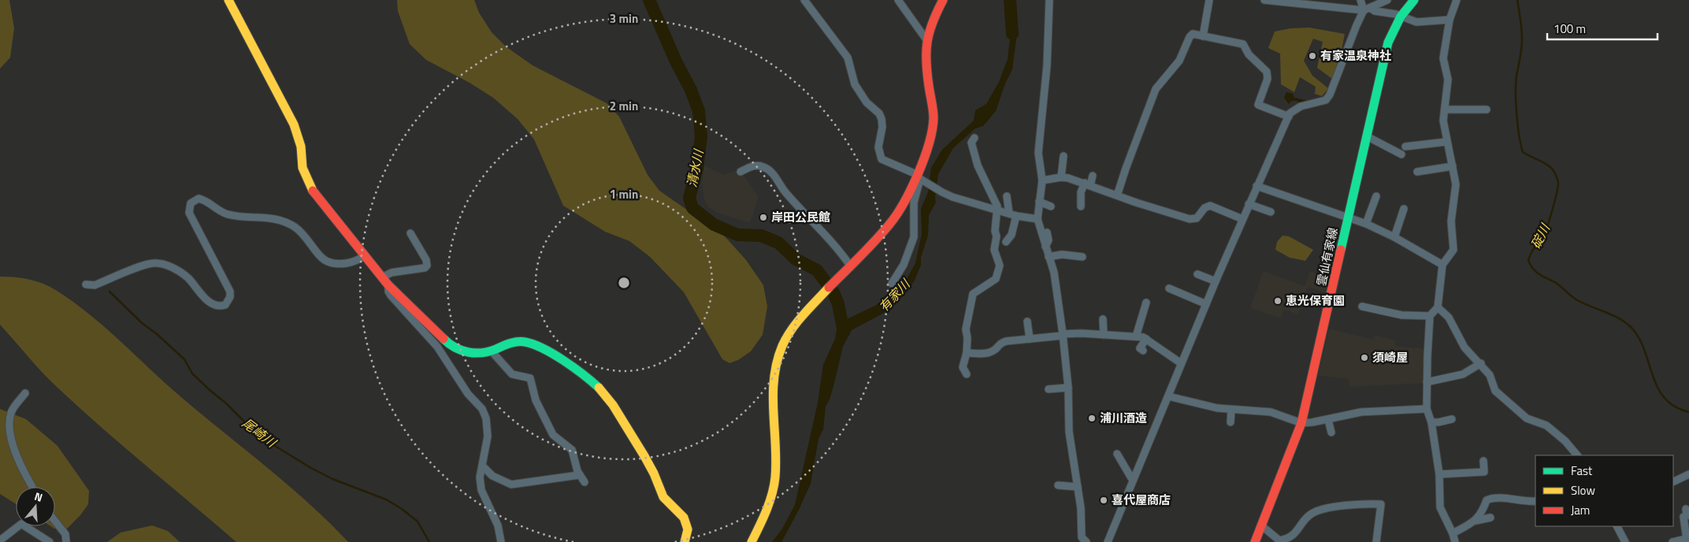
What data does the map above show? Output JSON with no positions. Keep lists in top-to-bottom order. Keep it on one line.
{"streets":{"street":["雲仙有家線"]},"water":["清水川","碇川","有家川","尾崎川"],"places":["有家温泉神社","岸田公民館","恵光保育園","須崎屋","浦川酒造","喜代屋商店"],"legend":["Fast","Slow","Jam"],"scale_bar":"100 m","north":"top","rings":["3 min","2 min","1 min"]}
